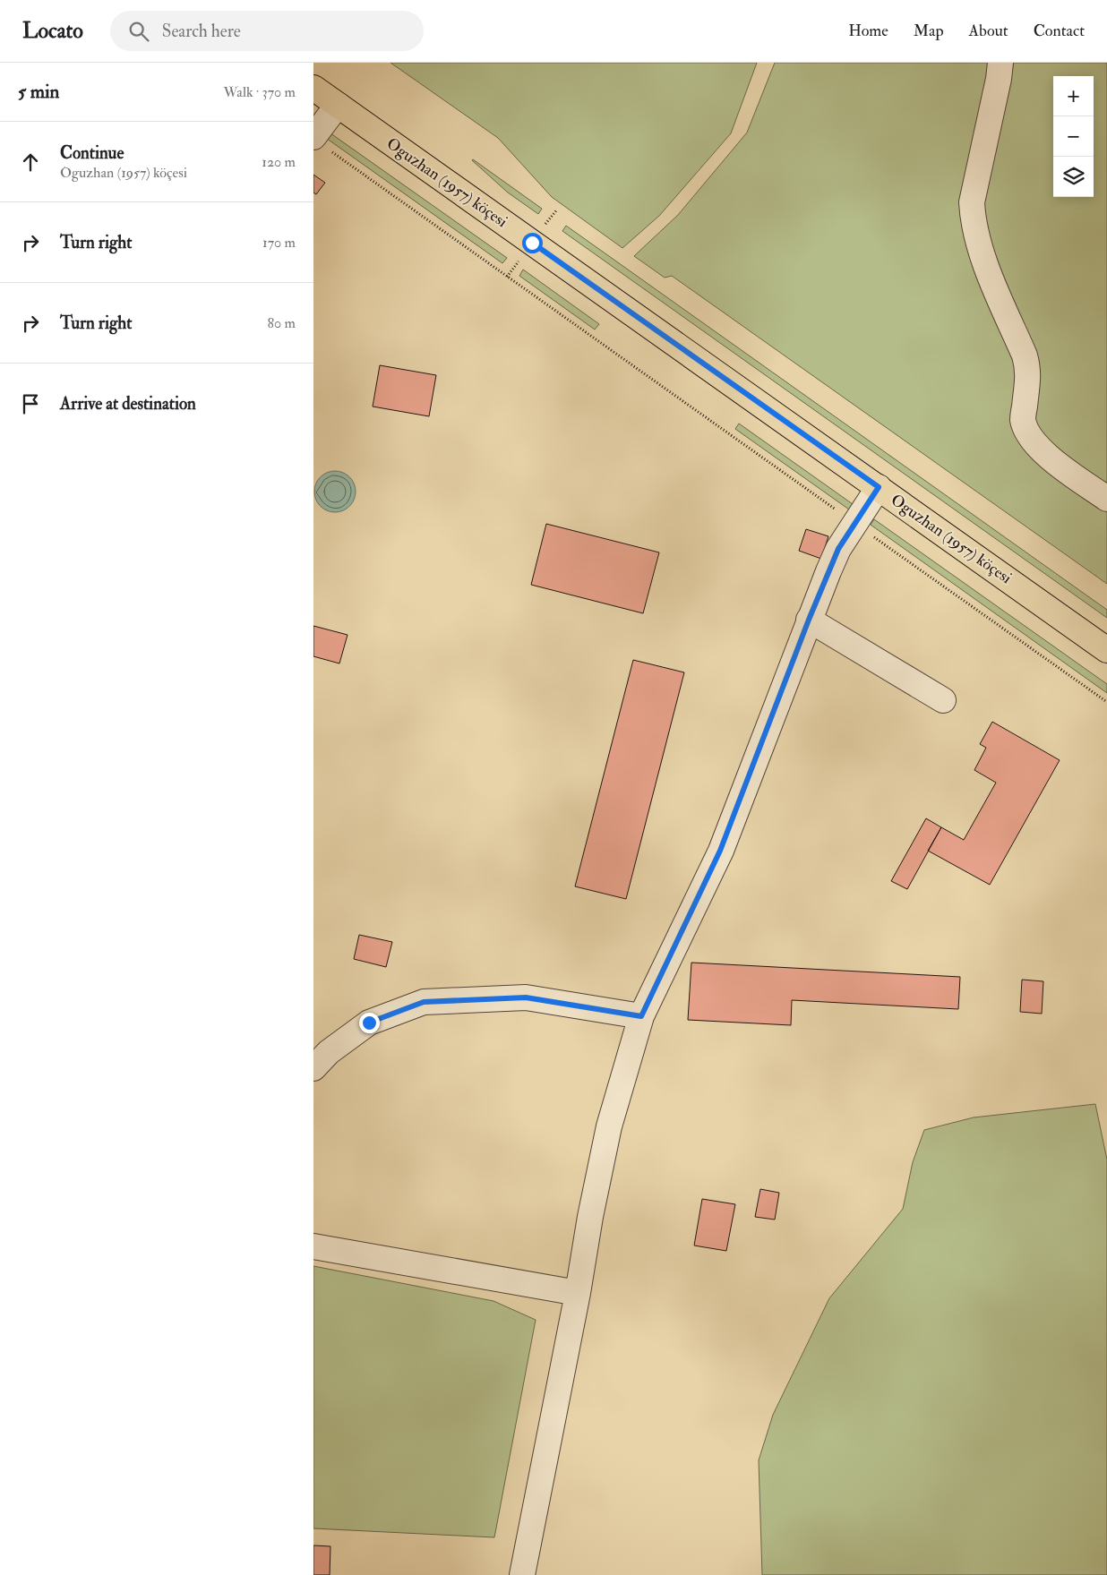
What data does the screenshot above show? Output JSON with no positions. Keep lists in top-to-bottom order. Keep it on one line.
{"streets":{"main road":["Oguzhan (1957) köçesi"]},"page":{"header":"Locato","search":"Search here","nav":["Home","Map","About","Contact"],"heading":["5 min","Walk · 370 m"],"map_buttons":["+","−"],"list":[["Continue","Oguzhan (1957) köçesi","120 m"],["Turn right","170 m"],["Turn right","80 m"],"Arrive at destination"]}}
